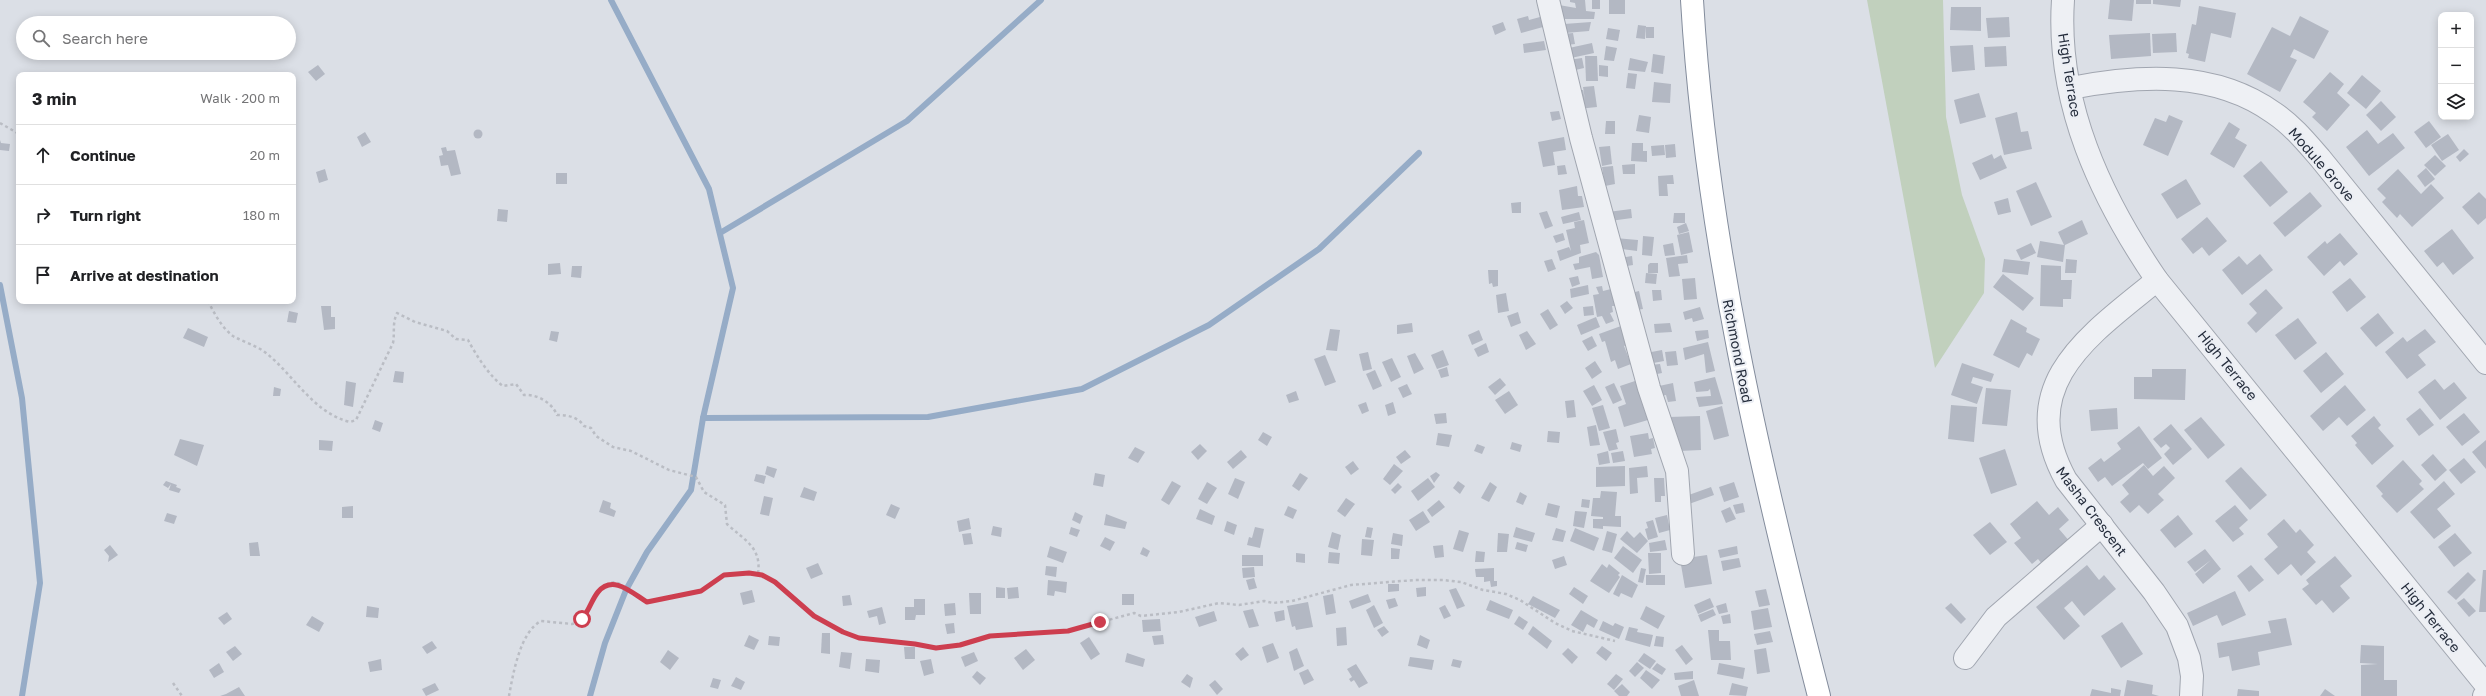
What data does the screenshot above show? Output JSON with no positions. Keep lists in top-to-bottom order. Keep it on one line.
{"streets":{"highway":["Richmond Road"],"street":["High Terrace","Module Grove","Masha Crescent"]},"crossings":[["High Terrace","Module Grove"],["High Terrace","Masha Crescent"]],"page":{"map_buttons":["+","−"],"search":"Search here","heading":["3 min","Walk · 200 m"],"list":[["Continue","20 m"],["Turn right","180 m"],"Arrive at destination"]}}
